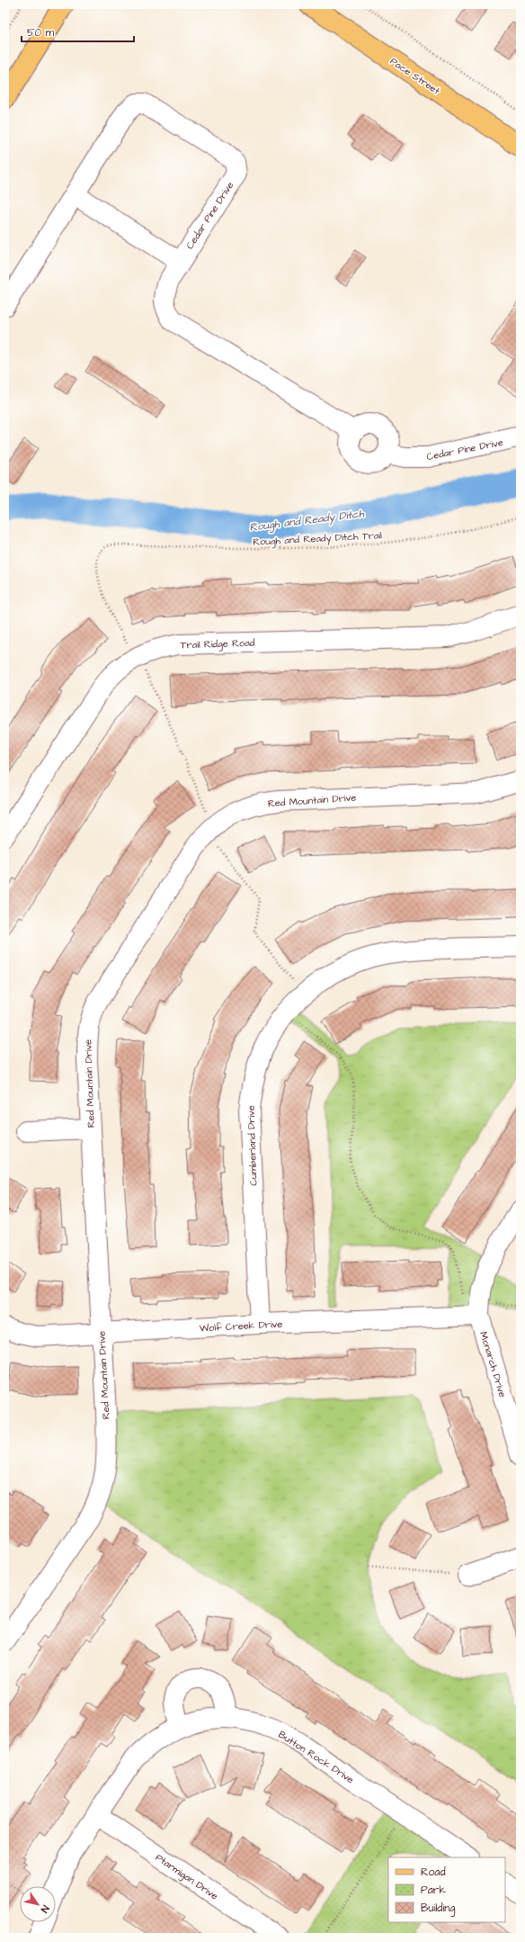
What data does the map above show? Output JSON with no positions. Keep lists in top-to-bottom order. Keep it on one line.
{"streets":{"main road":["Pace Street"],"street":["Cedar Pine Drive","Trail Ridge Road","Red Mountain Drive","Cumberland Drive","Wolf Creek Drive","Monarch Drive","Button Rock Drive","Ptarmigan Drive"],"path":["Rough and Ready Ditch Trail"]},"crossings":[["Rough and Ready Ditch Trail","Trail Ridge Road"],["Red Mountain Drive","Wolf Creek Drive"],["Cumberland Drive","Wolf Creek Drive"],["Wolf Creek Drive","Monarch Drive"],["Button Rock Drive","Ptarmigan Drive"]],"water":["Rough and Ready Ditch"],"legend":["Road","Park","Building"],"scale_bar":"50 m","north":"bottom right"}
